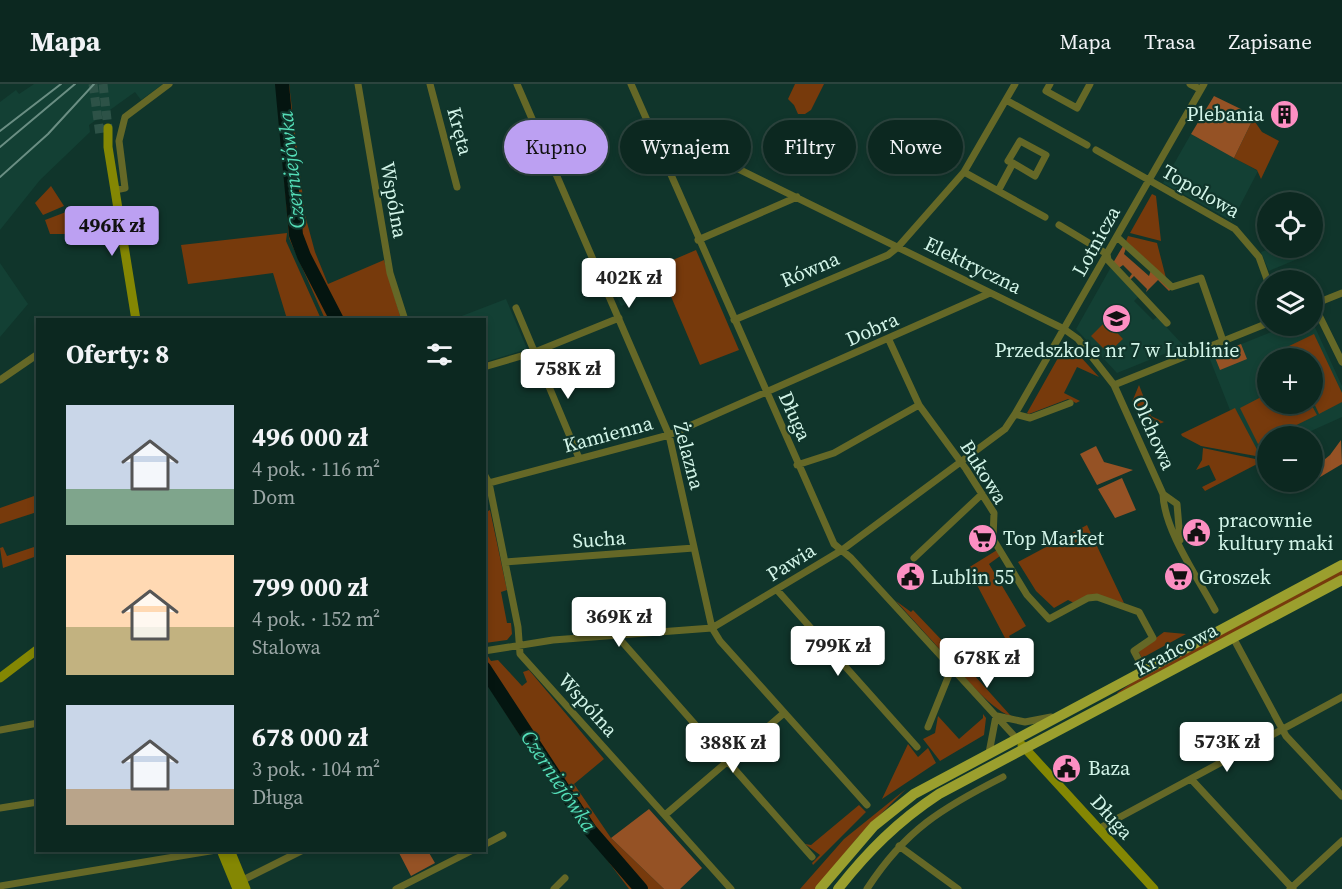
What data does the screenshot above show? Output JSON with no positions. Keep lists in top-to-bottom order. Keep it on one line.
{"streets":{"main road":["Długa","Krańcowa"],"street":["Kręta","Topolowa","Wspólna","Lotnicza","Elektryczna","Równa","Dobra","Olchowa","Kamienna","Żelazna","Bukowa","Sucha","Pawia"]},"crossings":[["Topolowa","Lotnicza"],["Wspólna","Kamienna"],["Wspólna","Sucha"],["Wspólna","Pawia"],["Lotnicza","Elektryczna"],["Lotnicza","Pawia"],["Elektryczna","Równa"],["Elektryczna","Dobra"],["Elektryczna","Olchowa"],["Równa","Długa"],["Dobra","Długa"],["Dobra","Kamienna"],["Dobra","Bukowa"],["Długa","Kamienna"],["Długa","Pawia"],["Długa","Krańcowa"],["Kamienna","Żelazna"],["Żelazna","Sucha"],["Żelazna","Pawia"],["Bukowa","Pawia"],["Bukowa","Krańcowa"]],"water":["Czerniejówka"],"places":{"building":["Plebania"],"school or university":["Przedszkole nr 7 w Lublinie"],"public building":["pracownie kultury maki","Lublin 55","Baza"],"supermarket":["Top Market","Groszek"]},"page":{"header":"Mapa","nav":["Mapa","Trasa","Zapisane"],"chip":["Kupno","Wynajem","Filtry","Nowe"],"map_buttons":["+","−"],"price":["496K zł","402K zł","758K zł","369K zł","799K zł","678K zł","573K zł","388K zł"],"heading":"Oferty: 8","list":[{"name":"496 000 zł","note":"4 pok. · 116 m² · Dom"},{"name":"799 000 zł","note":"4 pok. · 152 m² · Stalowa"},{"name":"678 000 zł","note":"3 pok. · 104 m² · Długa"}]}}
